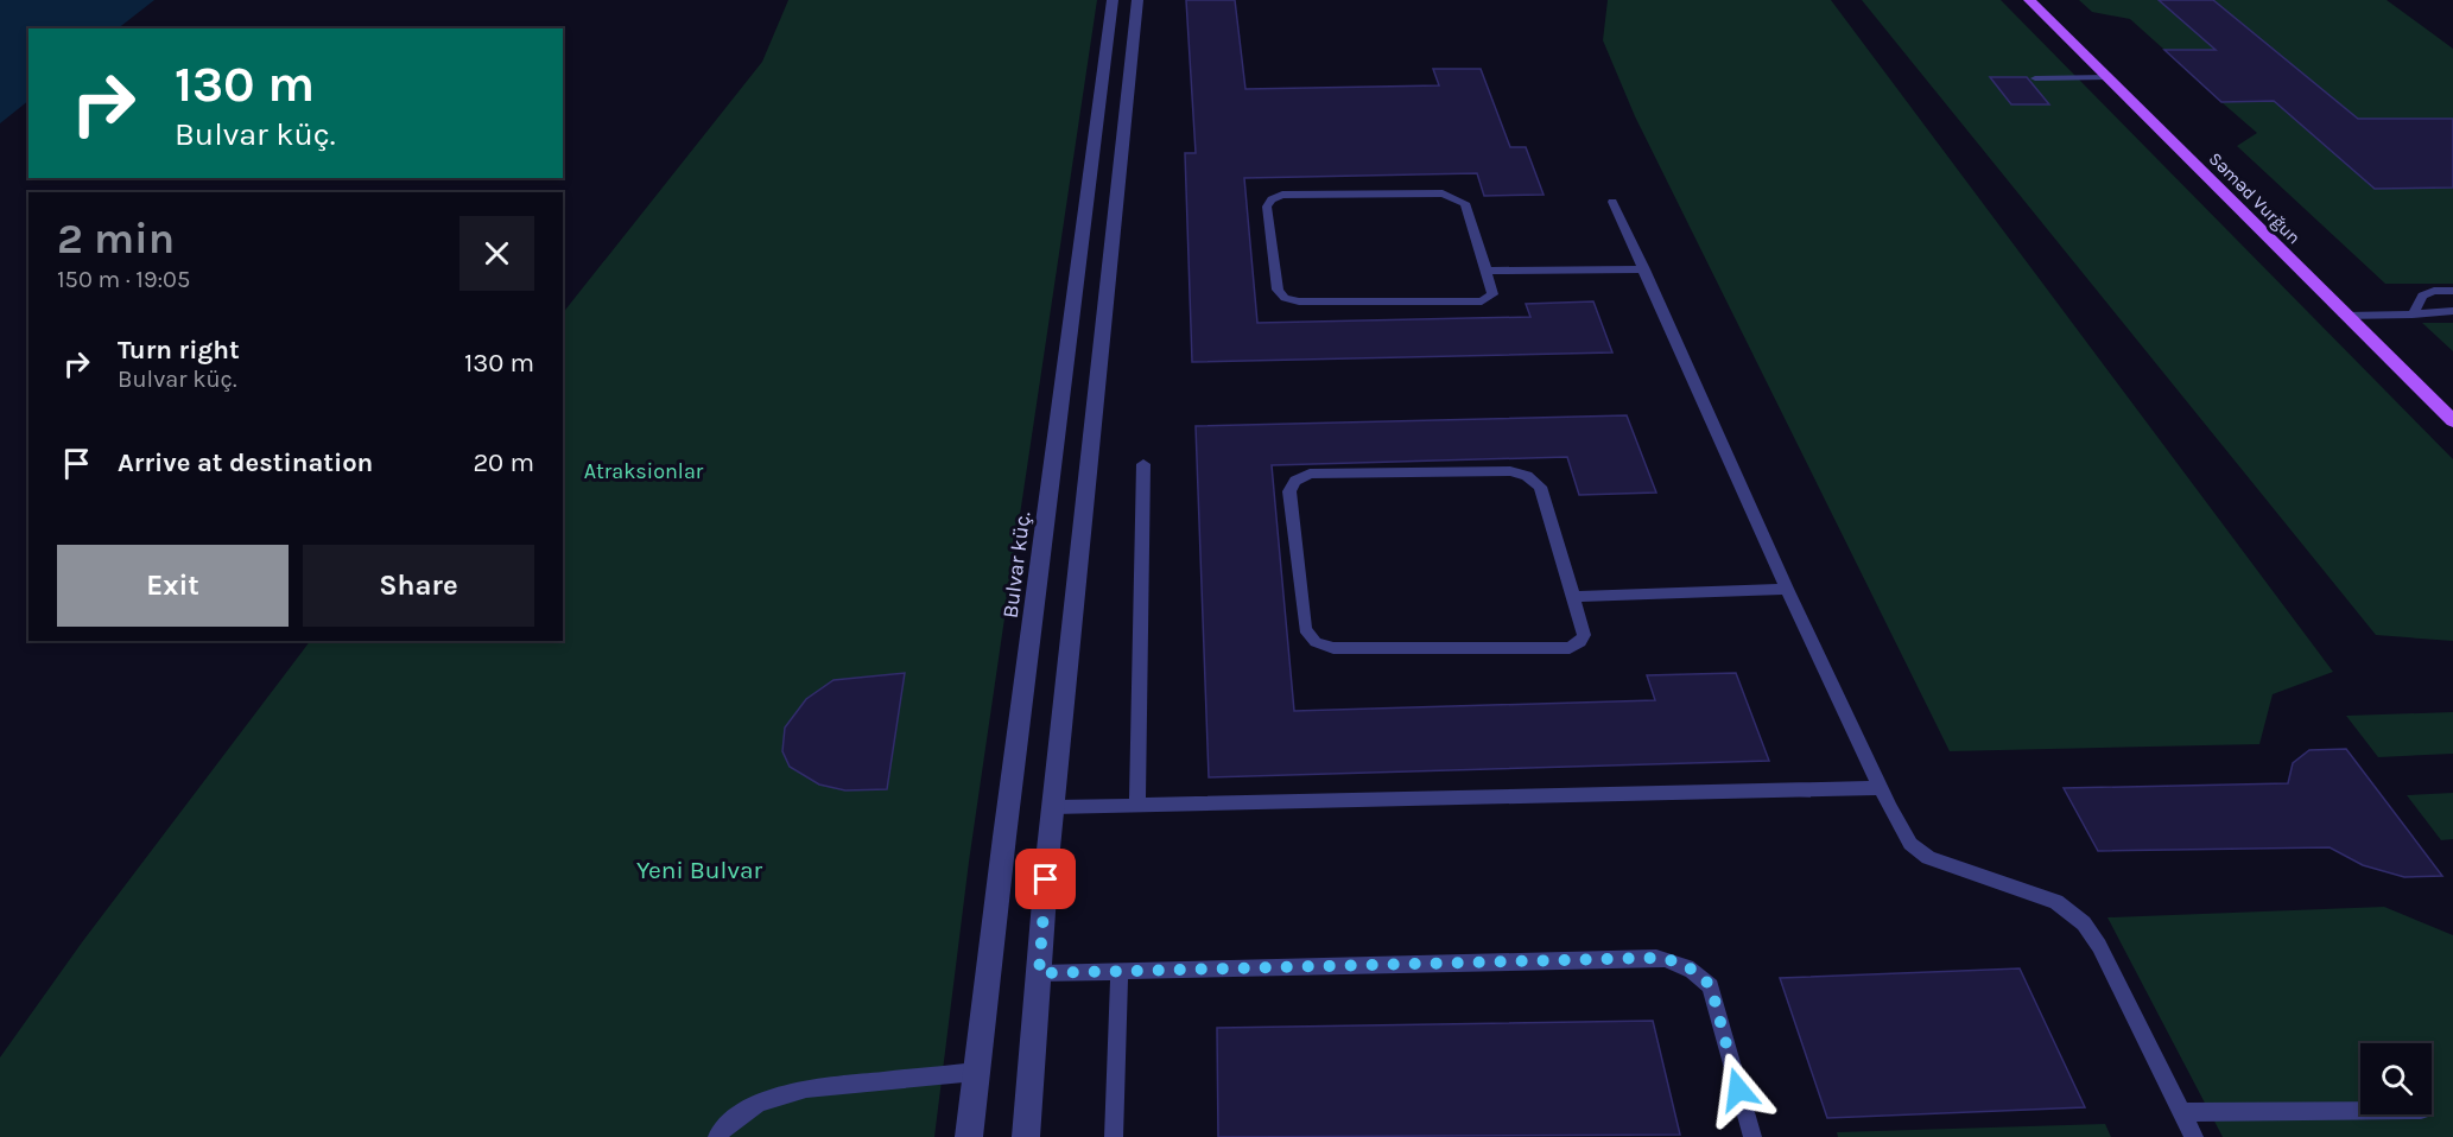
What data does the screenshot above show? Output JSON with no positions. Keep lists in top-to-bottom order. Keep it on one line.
{"streets":{"main road":["Səməd Vurğun"],"street":["Bulvar küç."]},"parks":["Atraksionlar","Yeni Bulvar"],"page":{"turn":["130 m","Bulvar küç."],"heading":["2 min","150 m · 19:05"],"list":[{"name":"Turn right","note":"Bulvar küç.","value":"130 m"},{"name":"Arrive at destination","value":"20 m"}],"buttons":["Exit","Share"]}}
